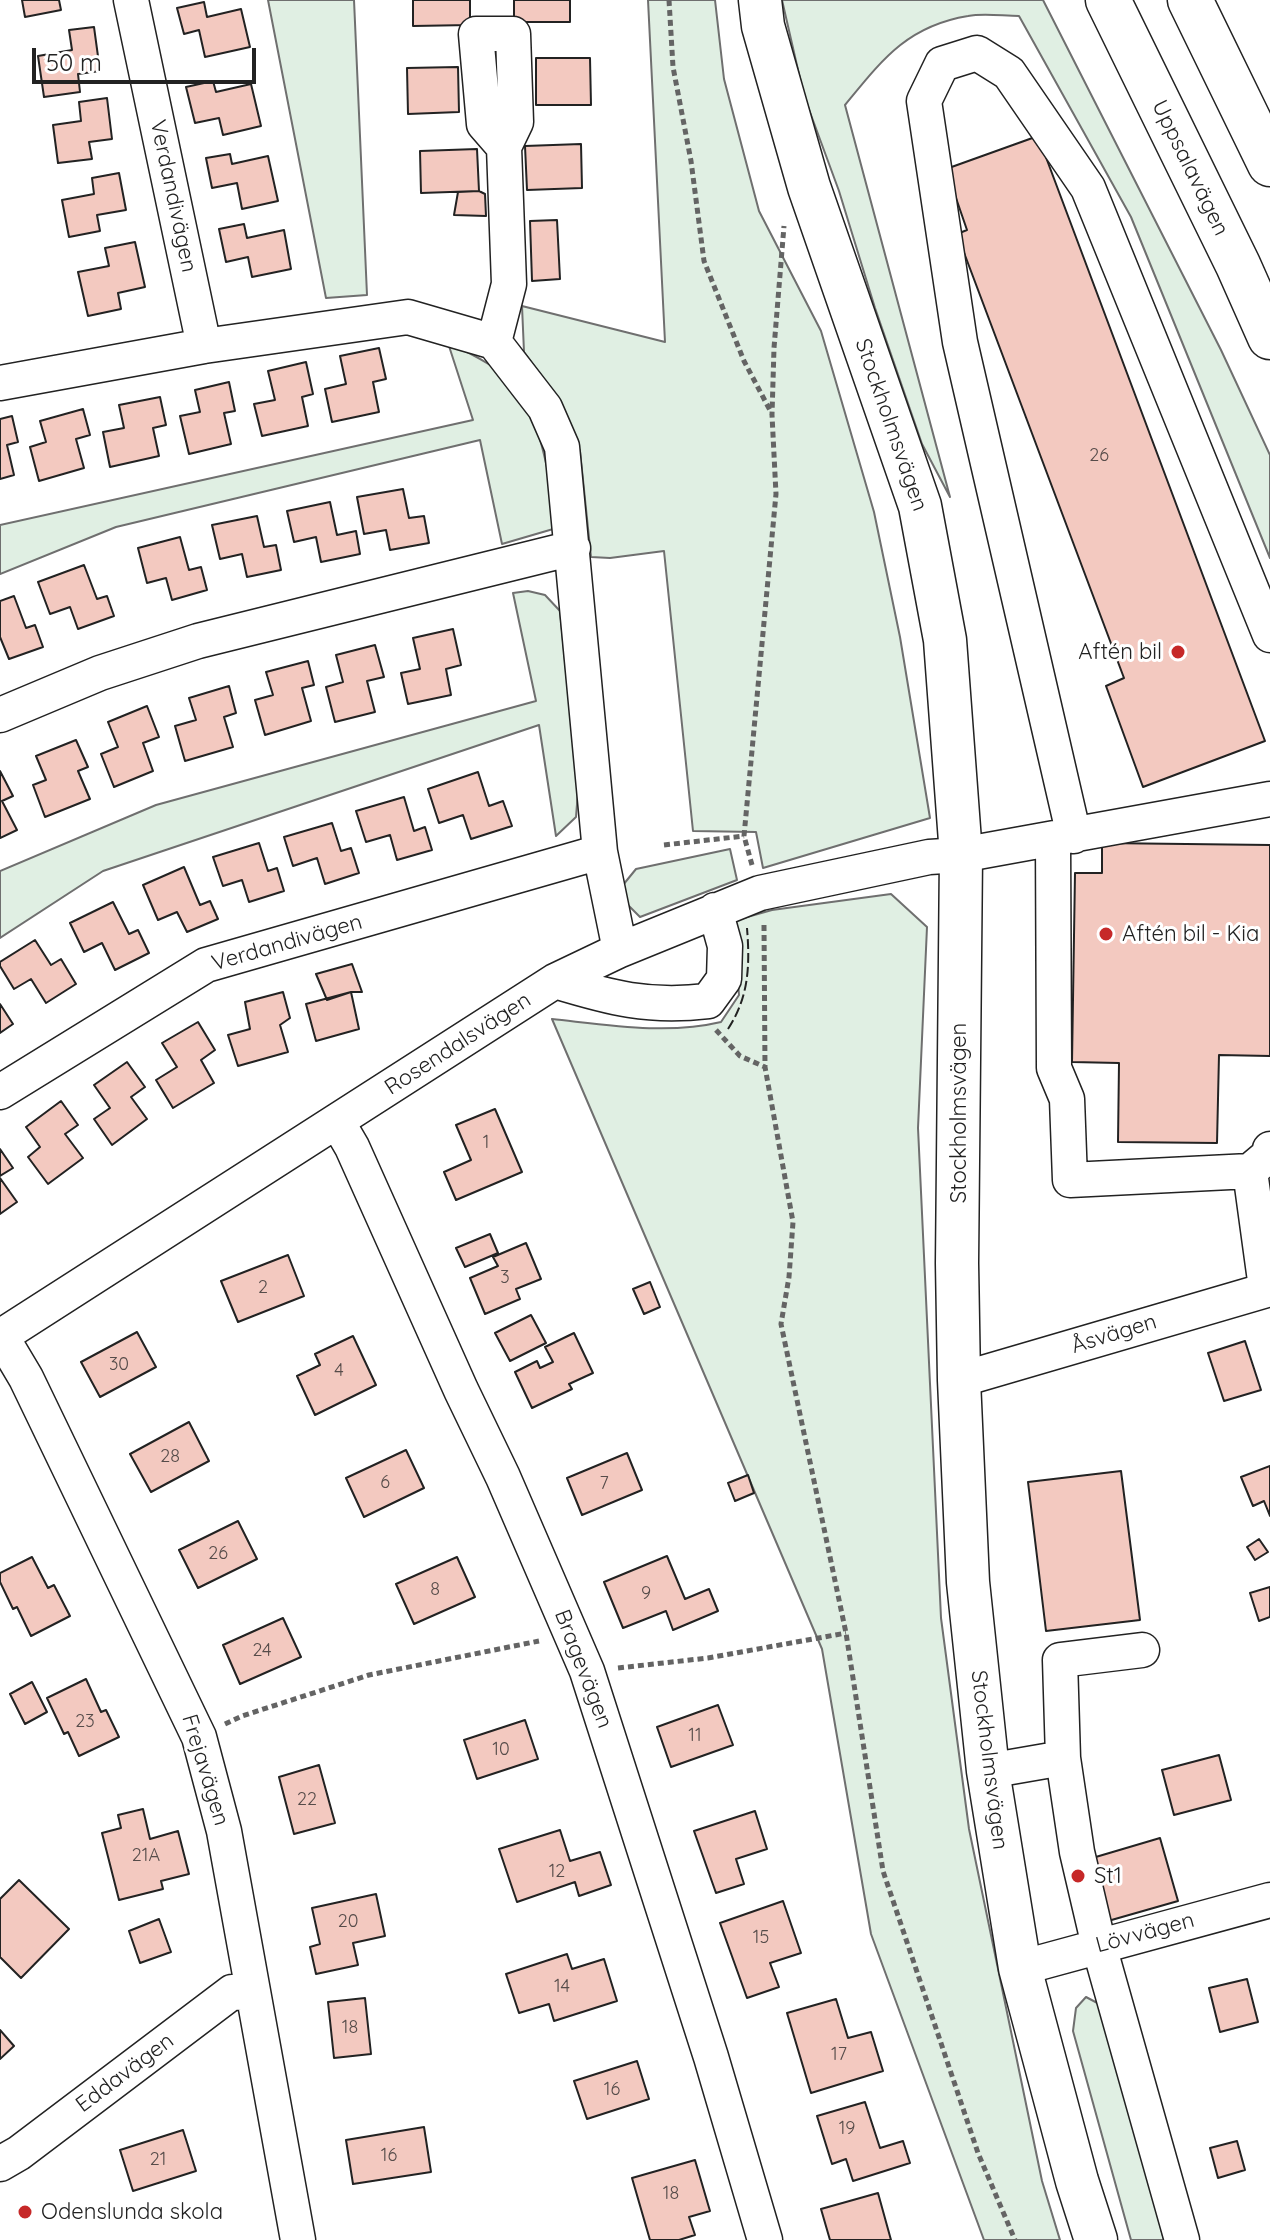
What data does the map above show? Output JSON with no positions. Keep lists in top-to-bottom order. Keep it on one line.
{"streets":{"highway":["Uppsalavägen"],"main road":["Stockholmsvägen"],"street":["Verdandivägen","Rosendalsvägen","Åsvägen","Bragevägen","Frejavägen","Lövvägen","Eddavägen"]},"crossings":[["Stockholmsvägen","Rosendalsvägen"],["Stockholmsvägen","Åsvägen"],["Stockholmsvägen","Lövvägen"],["Rosendalsvägen","Bragevägen"],["Rosendalsvägen","Frejavägen"],["Frejavägen","Eddavägen"]],"places":["Aftén bil","Aftén bil - Kia","St1","Odenslunda skola"],"house_numbers":["26","1","3","2","30","4","28","6","7","26","8","9","24","23","11","10","22","21A","12","20","15","14","18","17","16","19","16","21","18"],"scale_bar":"50 m"}
